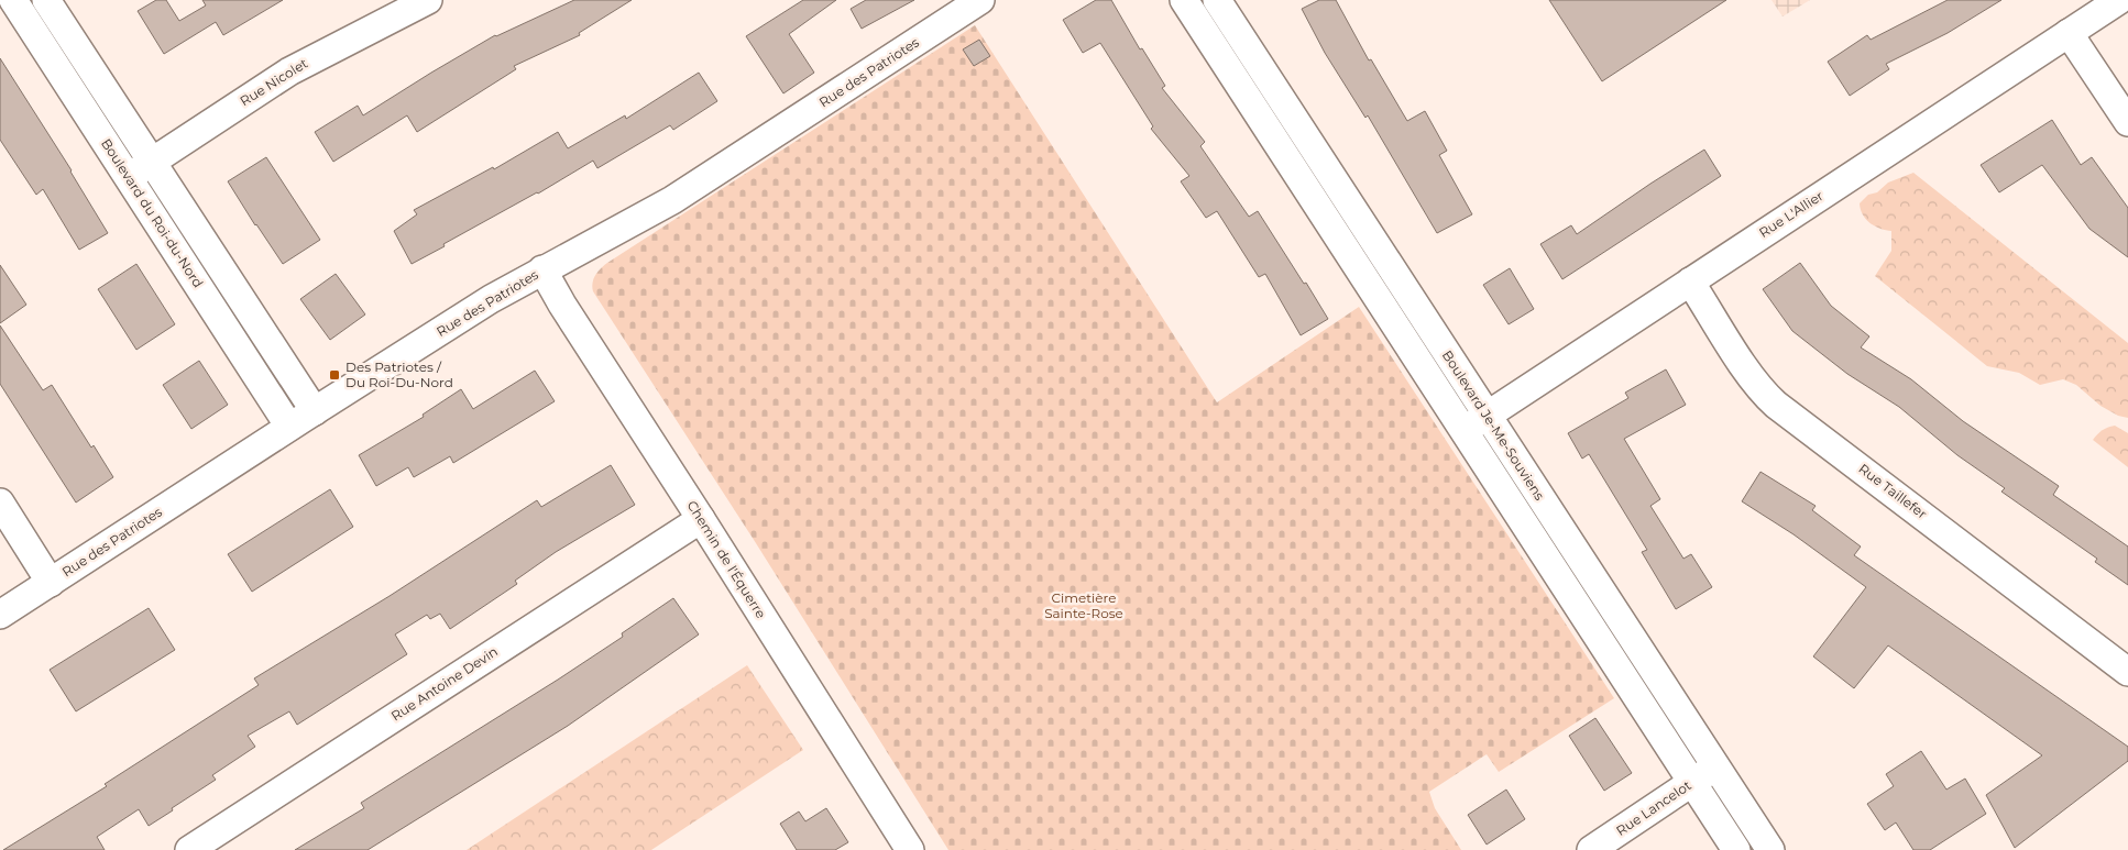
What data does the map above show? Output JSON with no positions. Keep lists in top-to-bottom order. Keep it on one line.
{"streets":{"street":["Rue des Patriotes","Rue Nicolet","Boulevard du Roi-du-Nord","Rue L'Allier","Boulevard Je-Me-Souviens","Rue Taillefer","Chemin de l'Équerre","Rue Antoine Devin","Rue Lancelot"]},"crossings":[["Rue des Patriotes","Boulevard du Roi-du-Nord"],["Rue des Patriotes","Chemin de l'Équerre"],["Rue Nicolet","Boulevard du Roi-du-Nord"],["Rue L'Allier","Boulevard Je-Me-Souviens"],["Rue L'Allier","Rue Taillefer"],["Boulevard Je-Me-Souviens","Rue Lancelot"],["Chemin de l'Équerre","Rue Antoine Devin"]],"parks":["Cimetière Sainte-Rose"],"places":{"transit":["Des Patriotes / Du Roi-Du-Nord"]}}
